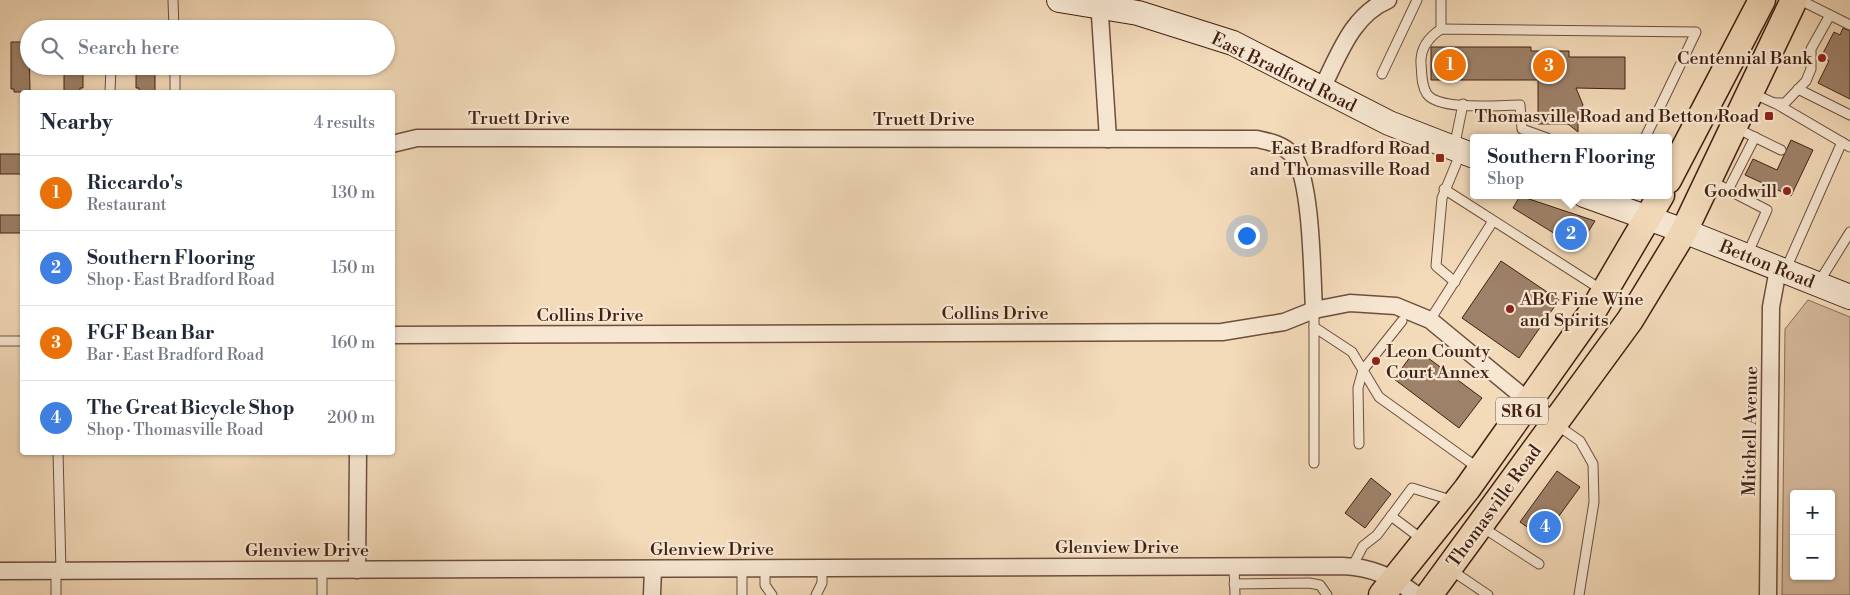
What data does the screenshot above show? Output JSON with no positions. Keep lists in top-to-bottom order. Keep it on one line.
{"streets":{"main road":["SR 61","Thomasville Road"],"street":["East Bradford Road","Truett Drive","Betton Road","Collins Drive","Mitchell Avenue","Glenview Drive"]},"crossings":[["Truett Drive","Collins Drive"],["Betton Road","Mitchell Avenue"],["Betton Road","Thomasville Road"],["Collins Drive","Thomasville Road"],["Thomasville Road","Glenview Drive"]],"places":{"other":["Centennial Bank","Goodwill","ABC Fine Wine and Spirits","Leon County Court Annex"],"transit":["Thomasville Road and Betton Road","East Bradford Road and Thomasville Road"]},"page":{"search":"Search here","pins":["1","3","2","4"],"heading":["Nearby","4 results"],"popup":["Southern Flooring","Shop"],"list":[{"mark":"1","name":"Riccardo's","note":"Restaurant","value":"130 m"},{"mark":"2","name":"Southern Flooring","note":"Shop · East Bradford Road","value":"150 m"},{"mark":"3","name":"FGF Bean Bar","note":"Bar · East Bradford Road","value":"160 m"},{"mark":"4","name":"The Great Bicycle Shop","note":"Shop · Thomasville Road","value":"200 m"}],"map_buttons":["+","−"]}}
